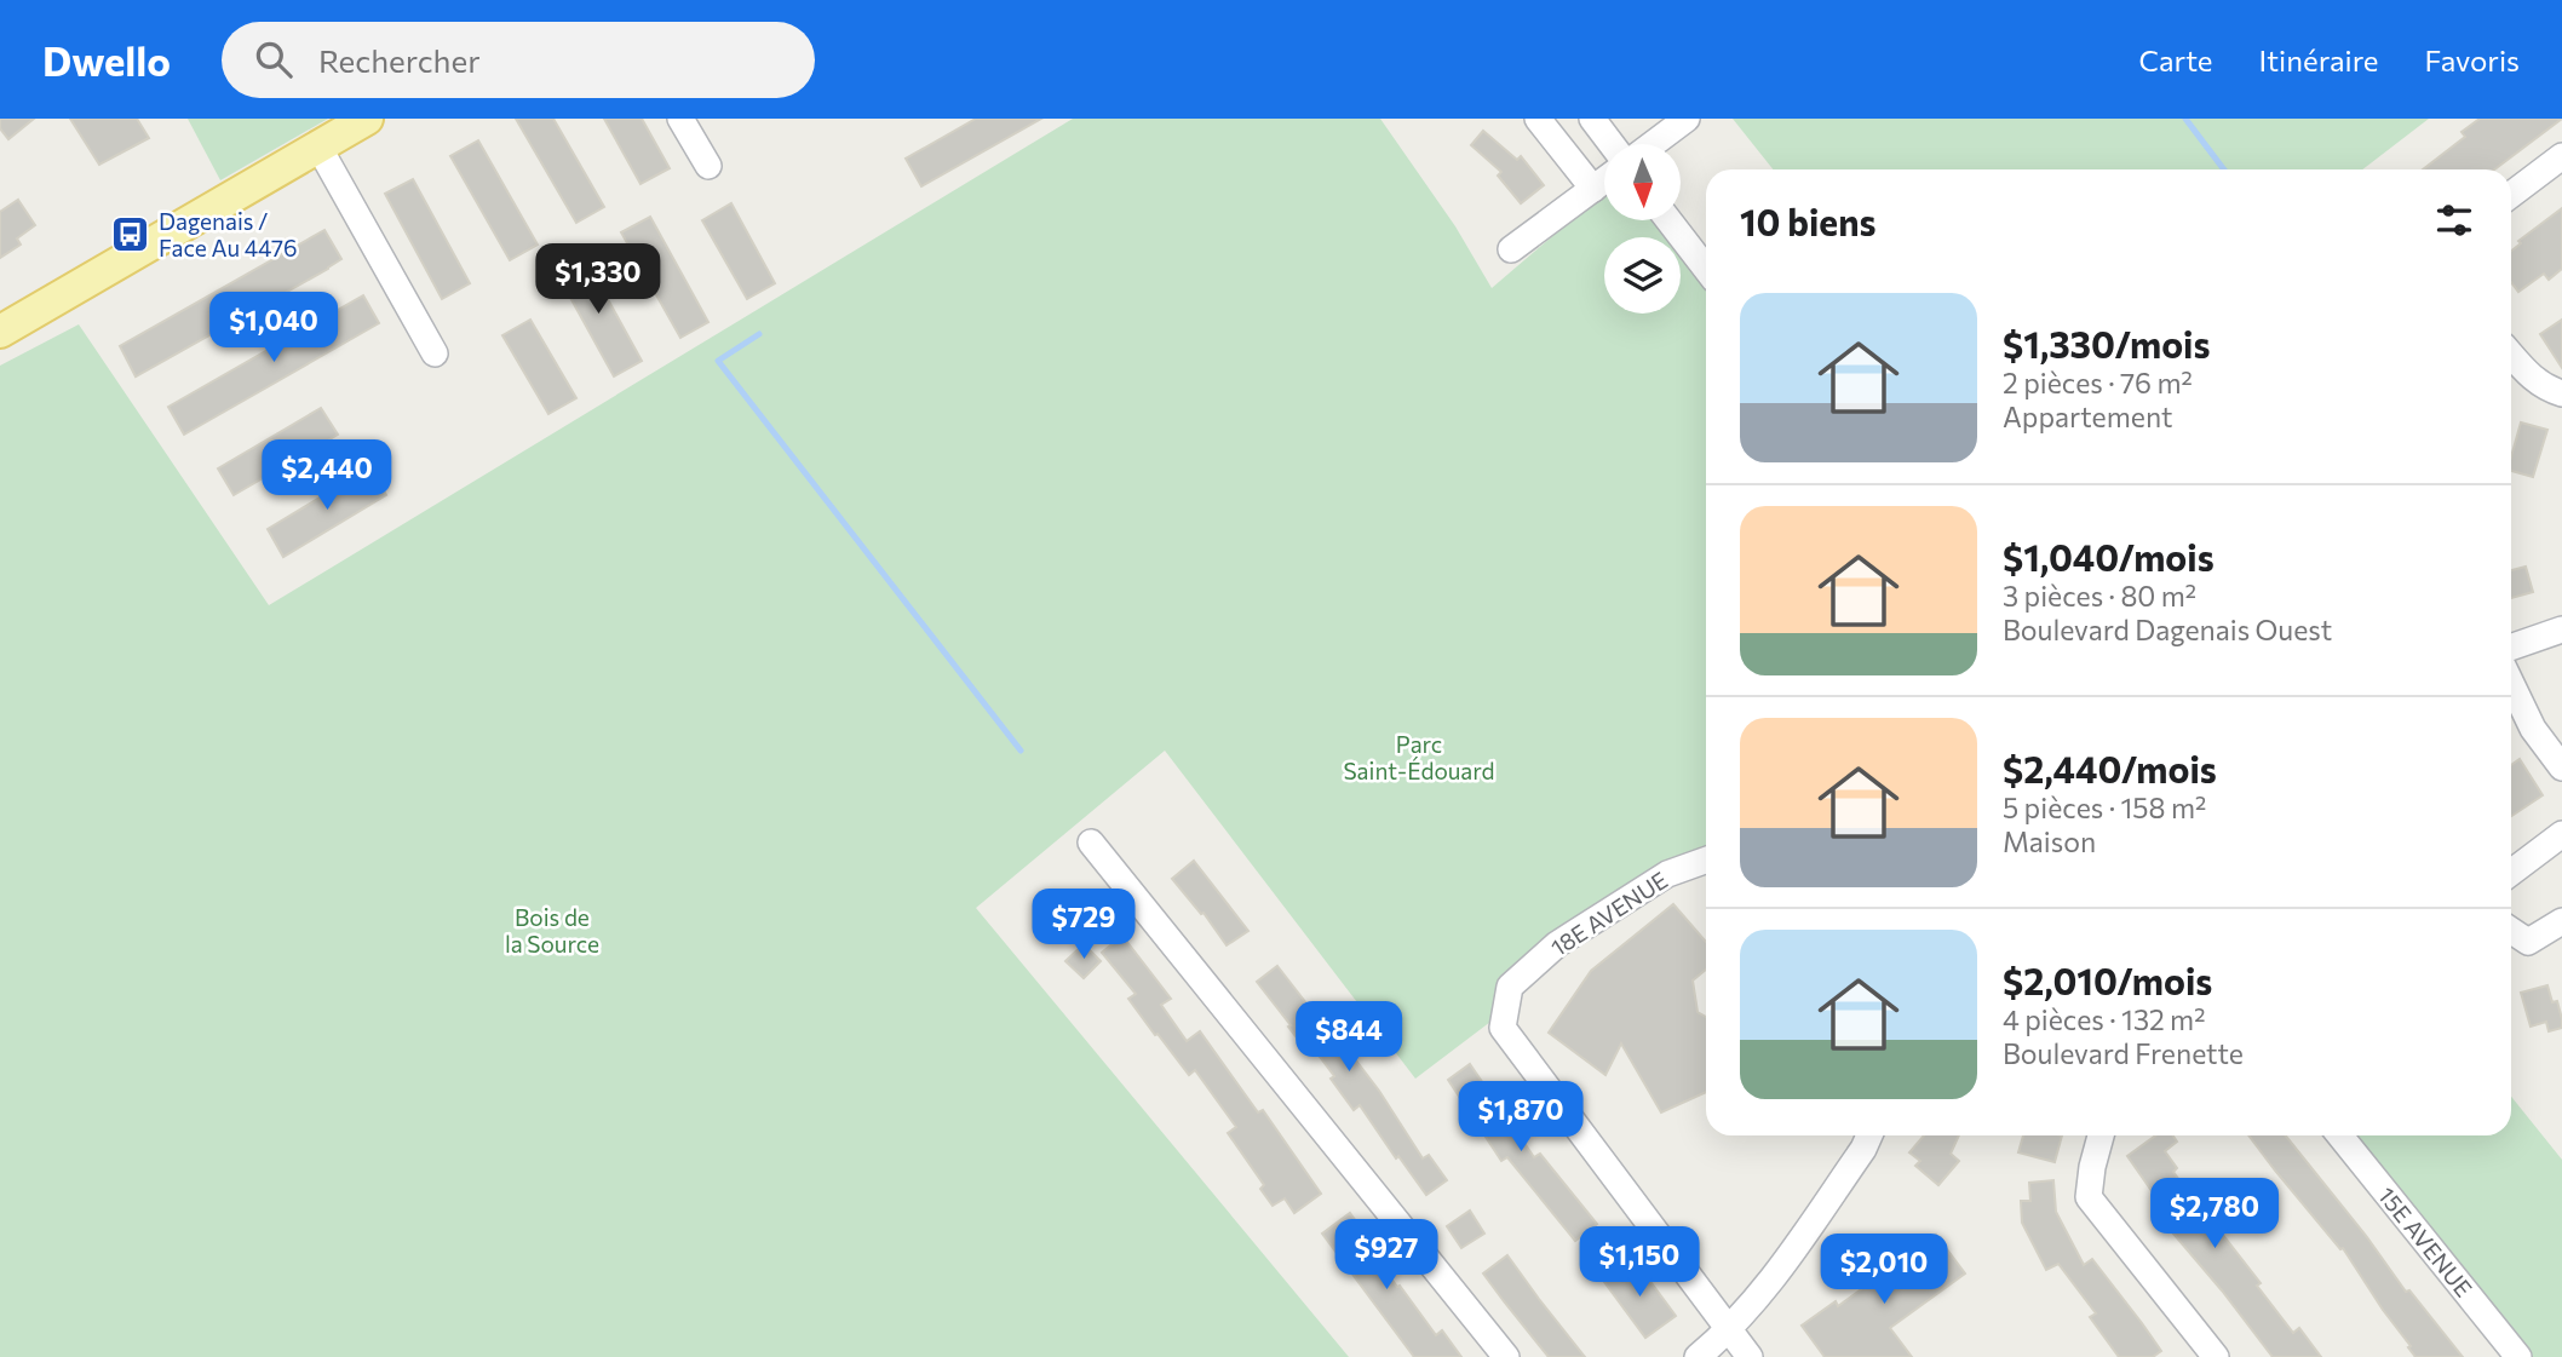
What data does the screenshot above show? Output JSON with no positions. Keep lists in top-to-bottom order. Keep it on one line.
{"streets":{"street":["18E AVENUE","15E AVENUE"]},"parks":["Parc Saint-Édouard","Bois de la Source"],"places":{"bus stop":["Dagenais / Face Au 4476"]},"north":"bottom","page":{"header":"Dwello","search":"Rechercher","nav":["Carte","Itinéraire","Favoris"],"heading":"10 biens","price":["$1,330","$1,040","$2,440","$729","$844","$1,870","$2,780","$927","$1,150","$2,010"],"list":[{"name":"$1,330/mois","note":"2 pièces · 76 m² · Appartement"},{"name":"$1,040/mois","note":"3 pièces · 80 m² · Boulevard Dagenais Ouest"},{"name":"$2,440/mois","note":"5 pièces · 158 m² · Maison"},{"name":"$2,010/mois","note":"4 pièces · 132 m² · Boulevard Frenette"}]}}
